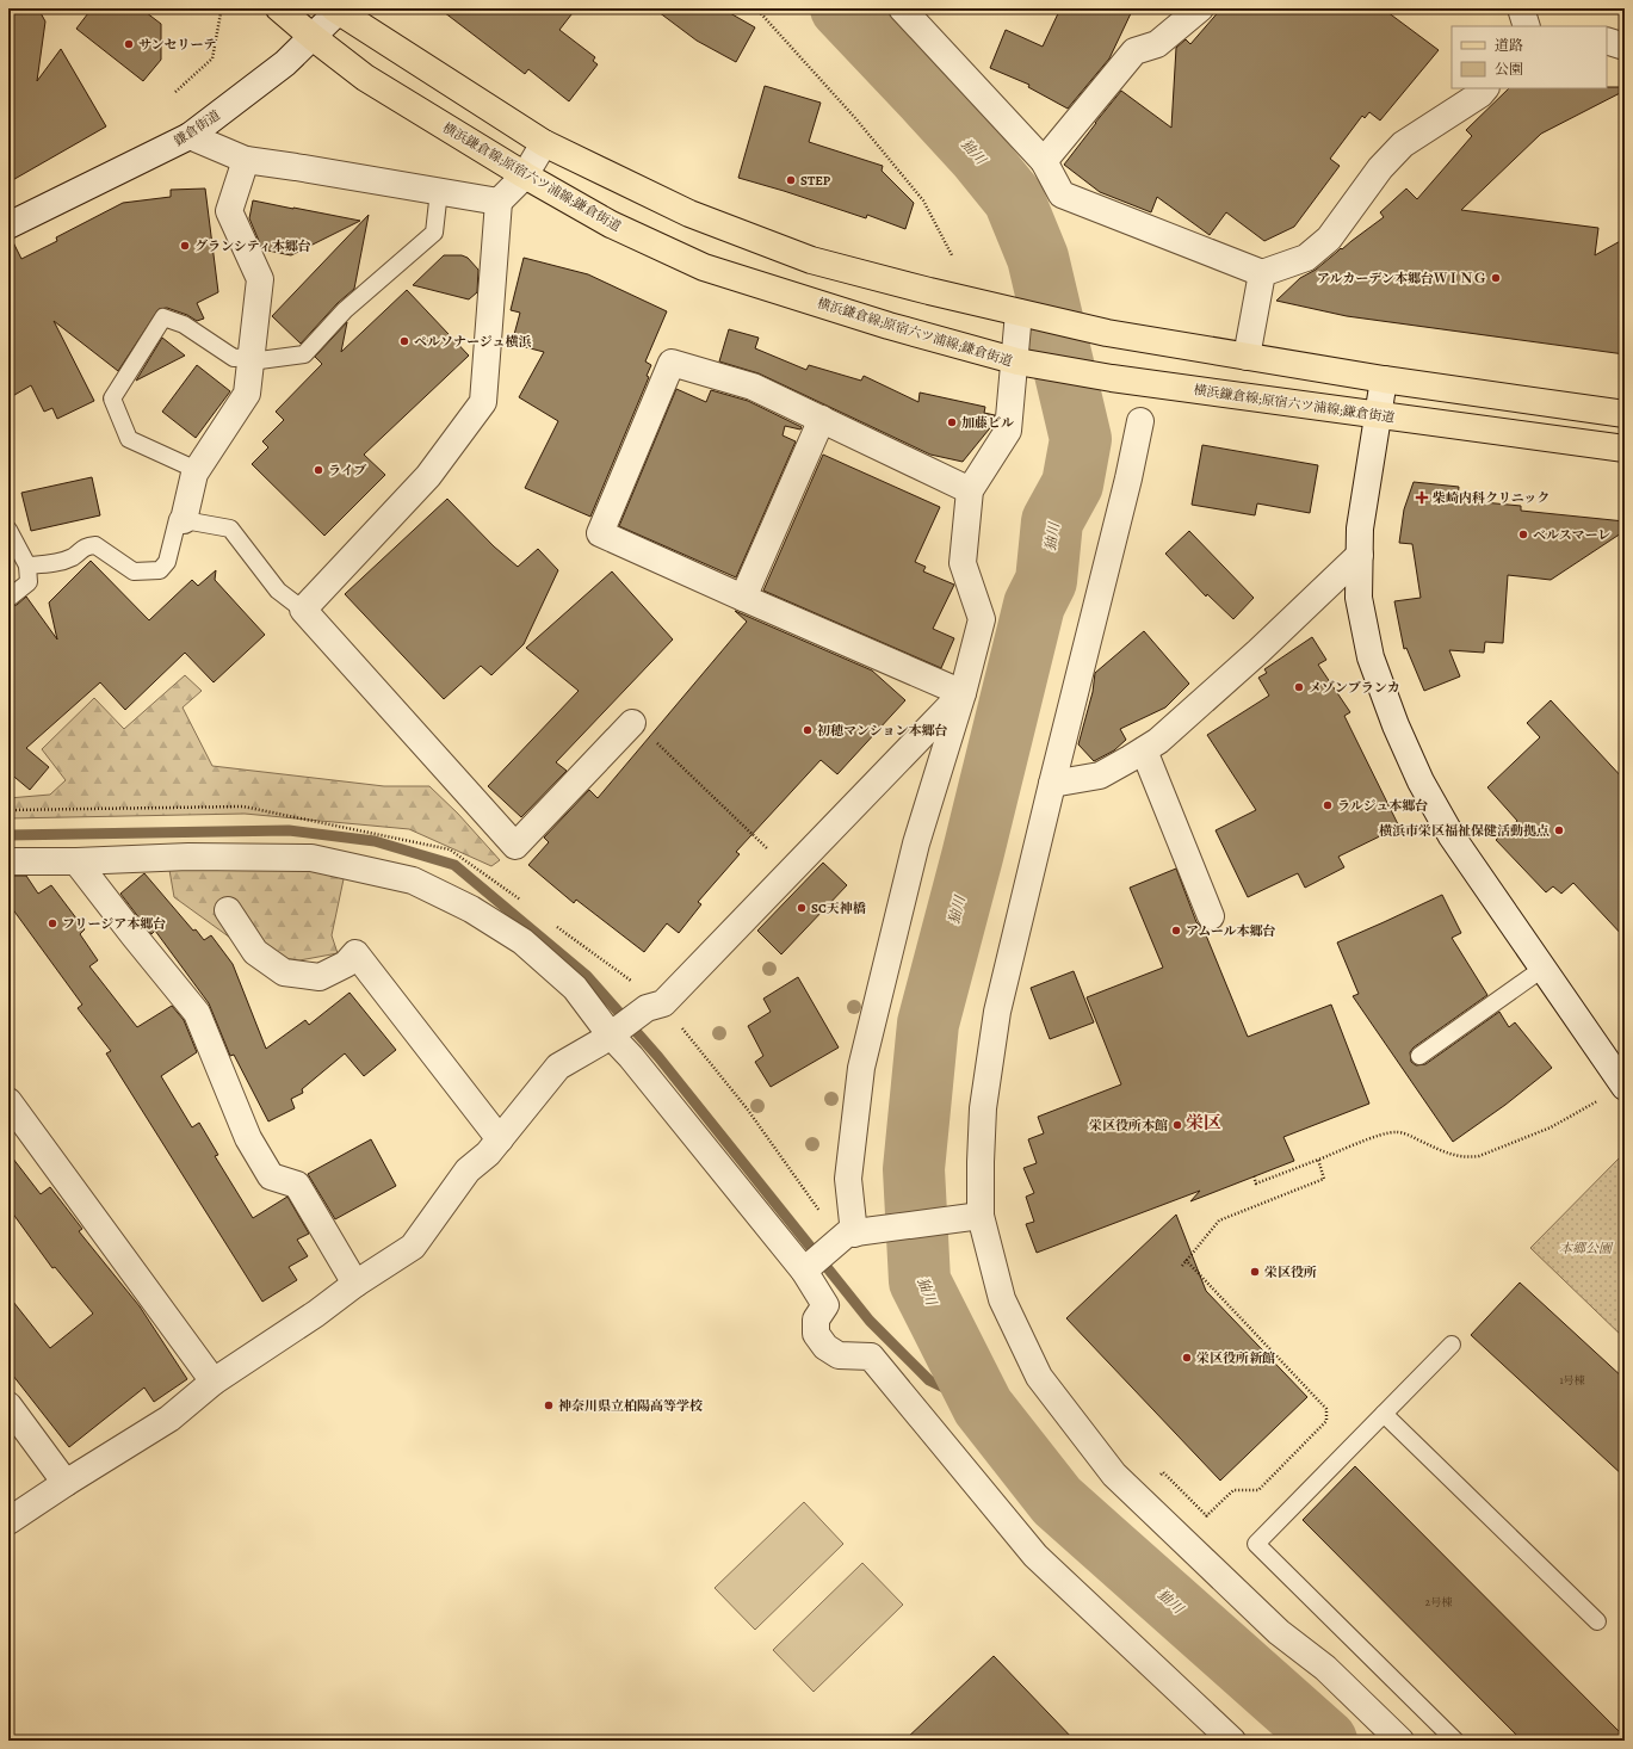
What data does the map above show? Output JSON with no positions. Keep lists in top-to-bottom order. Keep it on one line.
{"streets":{"main road":["横浜鎌倉線;原宿六ツ浦線;鎌倉街道"],"street":["鎌倉街道"]},"crossings":[["鎌倉街道","横浜鎌倉線;原宿六ツ浦線;鎌倉街道"]],"districts":["栄区"],"water":["㹨川"],"parks":["本郷公園"],"places":{"other":["サンセリーテ","STEP","グランシティ本郷台","アルカーデン本郷台ＷＩＮＧ","ペルソナージュ横浜","加藤ビル","ライブ","ベルスマーレ","メゾンブランカ","初穂マンション本郷台","ラルジュ本郷台","横浜市栄区福祉保健活動拠点","SC天神橋","フリージア本郷台","アムール本郷台","栄区役所本館","栄区役所","栄区役所新館","神奈川県立柏陽高等学校"],"health":["柴崎内科クリニック"]},"house_numbers":["1号棟","2号棟"],"legend":["道路","公園"]}
